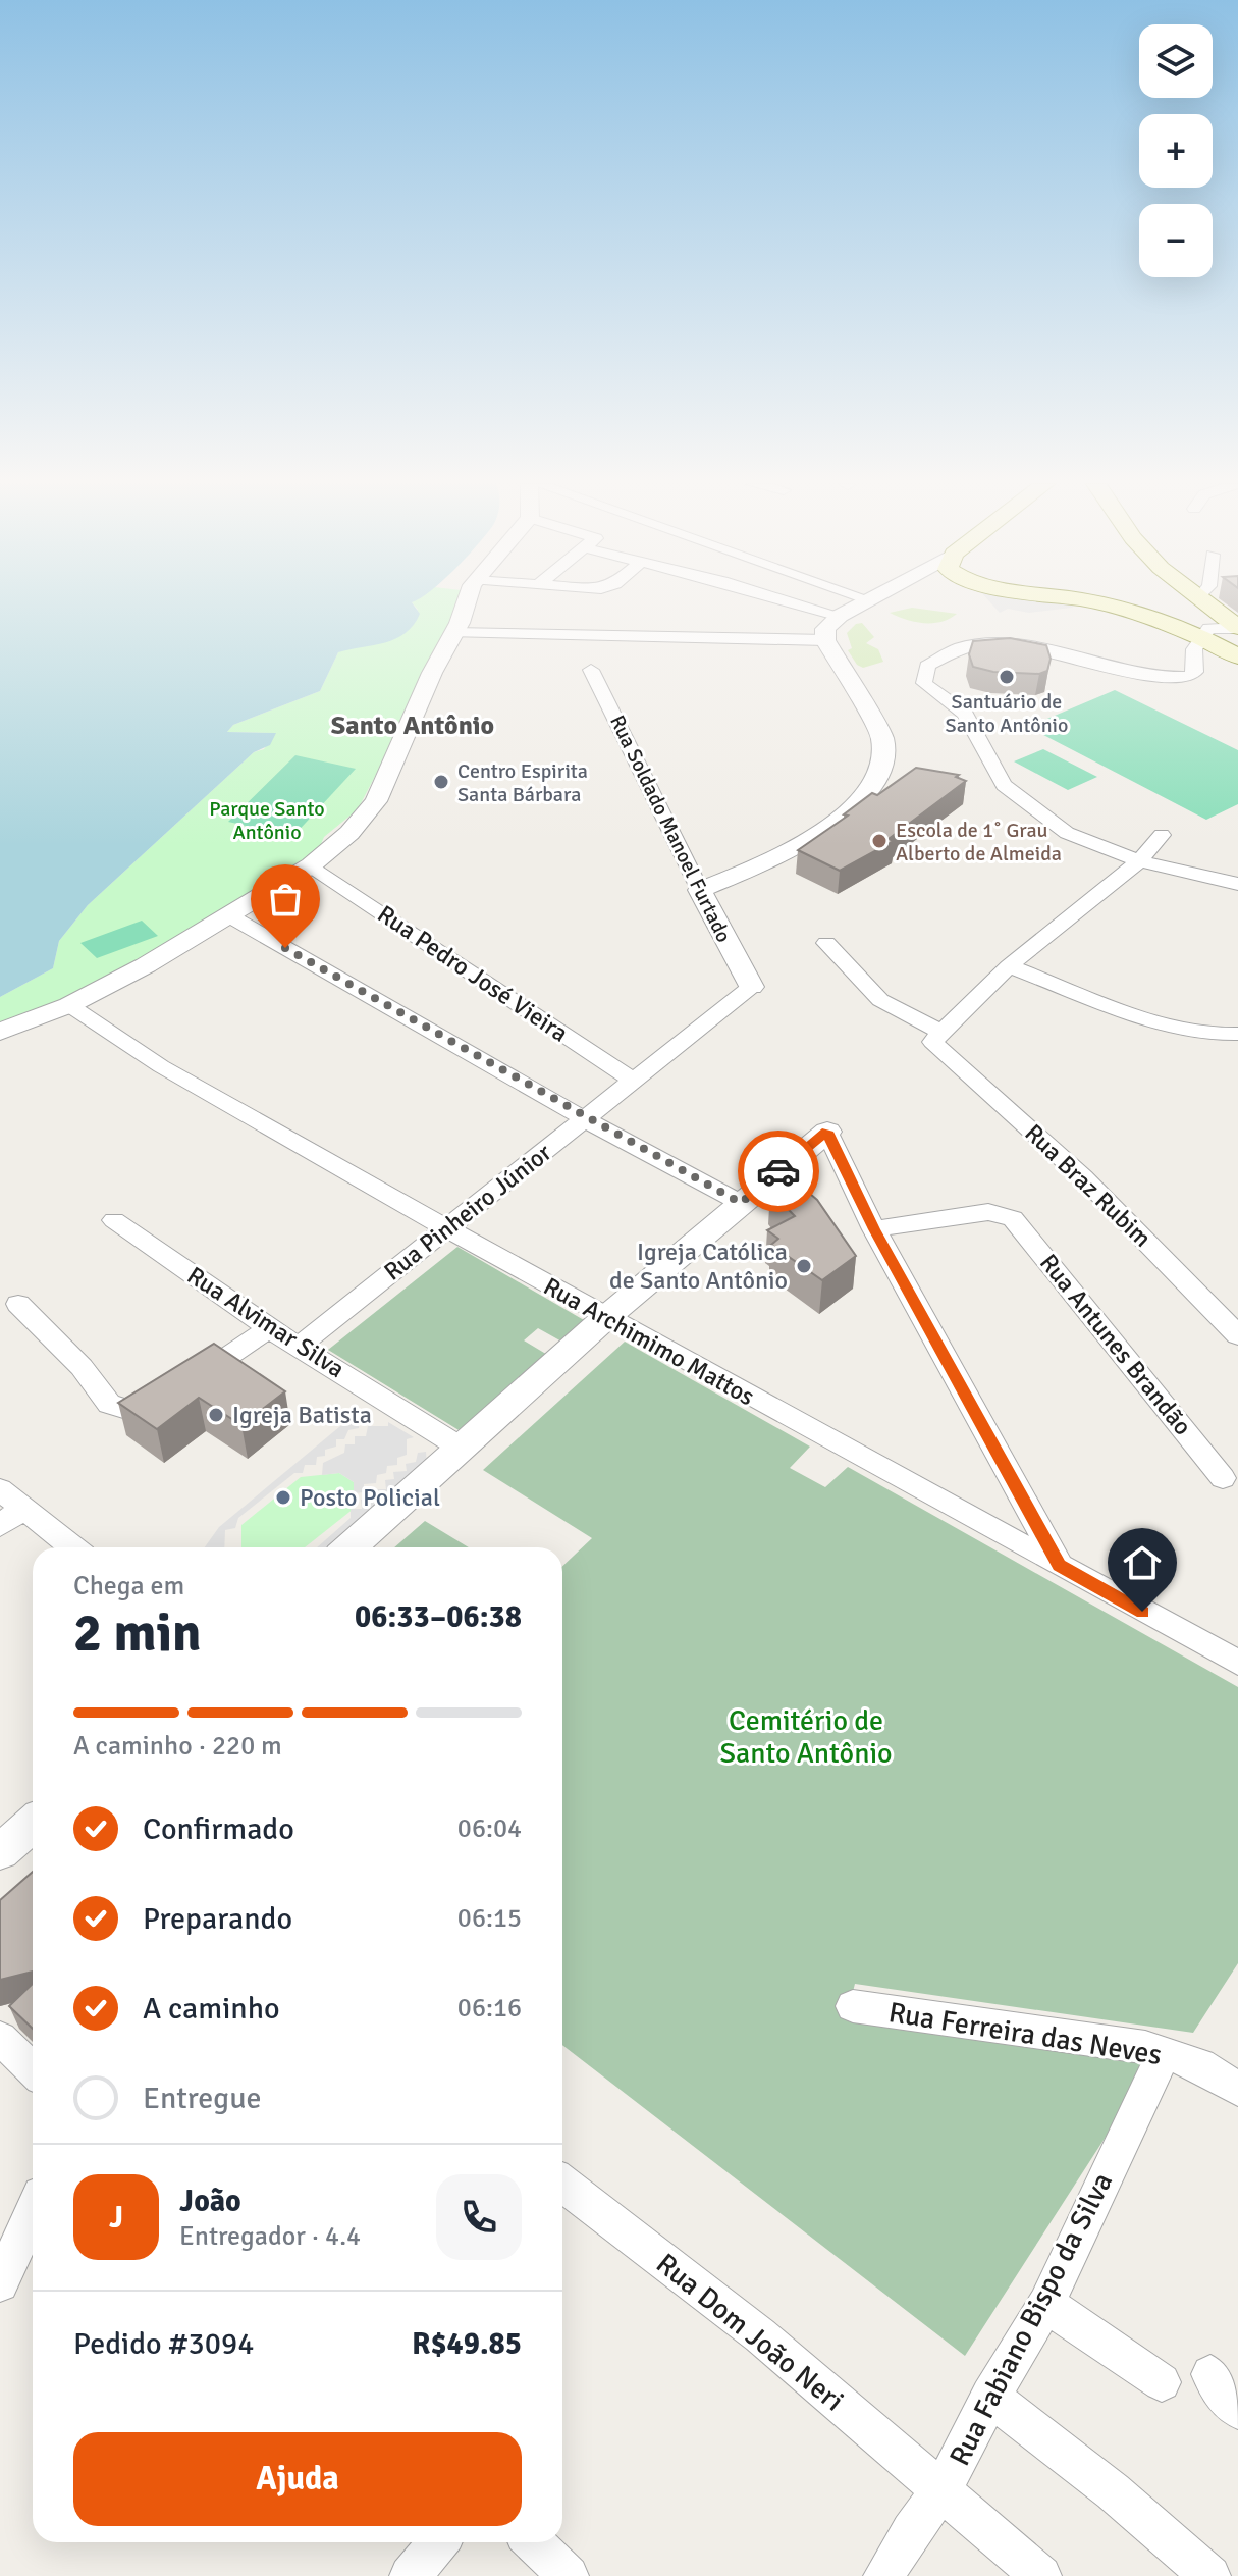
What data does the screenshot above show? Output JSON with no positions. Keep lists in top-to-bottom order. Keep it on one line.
{"streets":{"street":["Rua Soldado Manoel Furtado","Rua Pedro José Vieira","Rua Braz Rubim","Rua Pinheiro Júnior","Rua Alvimar Silva","Rua Archimimo Mattos","Rua Antunes Brandão","Rua Ferreira das Neves","Rua Fabiano Bispo da Silva","Rua Dom João Neri"]},"crossings":[["Rua Soldado Manoel Furtado","Rua Pinheiro Júnior"],["Rua Pedro José Vieira","Rua Pinheiro Júnior"],["Rua Pinheiro Júnior","Rua Alvimar Silva"],["Rua Pinheiro Júnior","Rua Archimimo Mattos"],["Rua Ferreira das Neves","Rua Fabiano Bispo da Silva"],["Rua Fabiano Bispo da Silva","Rua Dom João Neri"]],"districts":["Santo Antônio"],"parks":["Parque Santo Antônio","Cemitério de Santo Antônio"],"places":["Santuário de Santo Antônio","Centro Espirita Santa Bárbara","Escola de 1˚ Grau Alberto de Almeida","Igreja Católica de Santo Antônio","Igreja Batista","Posto Policial"],"page":{"map_buttons":["+","−"],"heading":["2 min","Chega em","06:33–06:38"],"panel":["João","Entregador · 4.4","Pedido #3094","R$49.85"],"bar":"A caminho · 220 m","list":[["Confirmado","06:04"],["Preparando","06:15"],["A caminho","06:16"],"Entregue"],"round":"J","buttons":"Ajuda"}}
